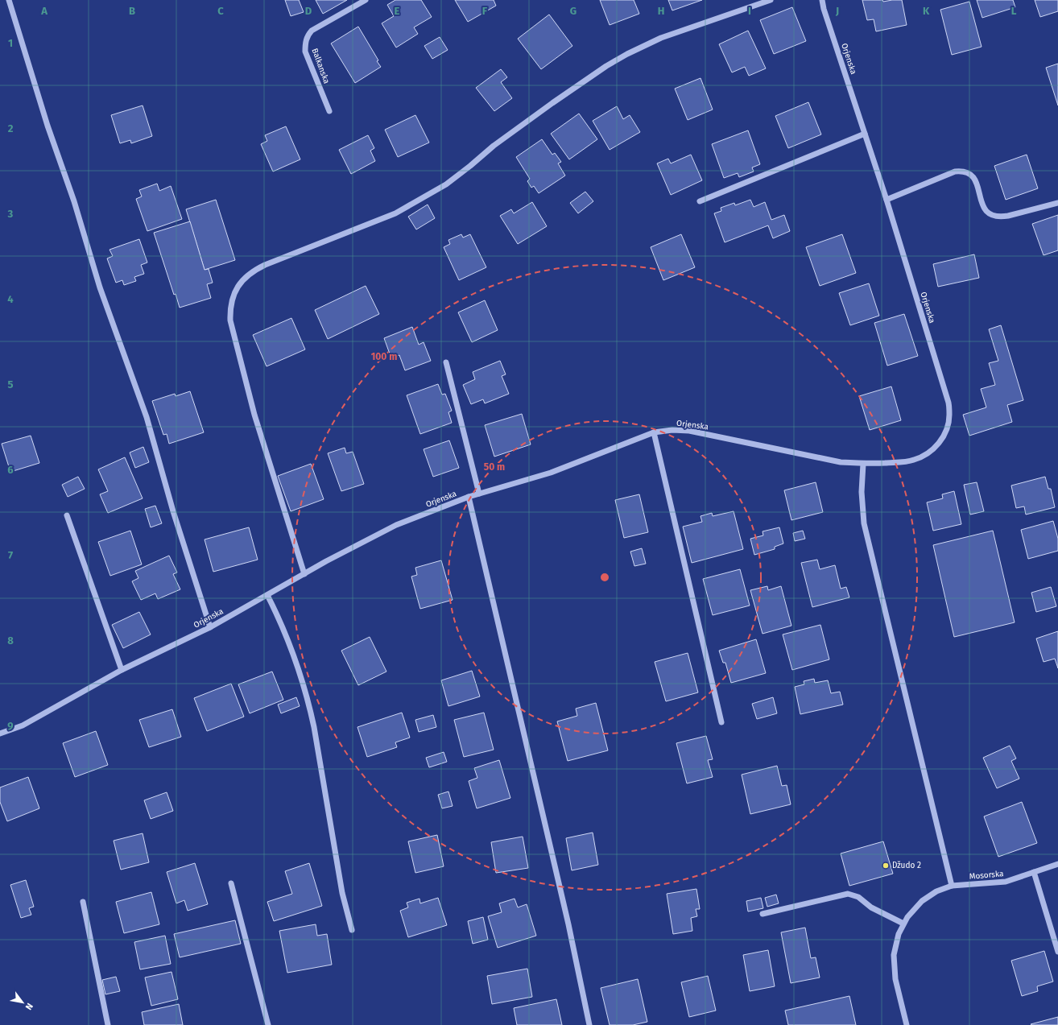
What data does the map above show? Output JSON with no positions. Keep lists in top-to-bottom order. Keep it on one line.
{"streets":{"street":["Orjenska","Balkanska","Mosorska"]},"places":["Džudo 2"],"north":"bottom right","grid":{"columns":["A","B","C","D","E","F","G","H","I","J","K","L"],"rows":["1","2","3","4","5","6","7","8","9"]},"rings":["100 m","50 m"]}
